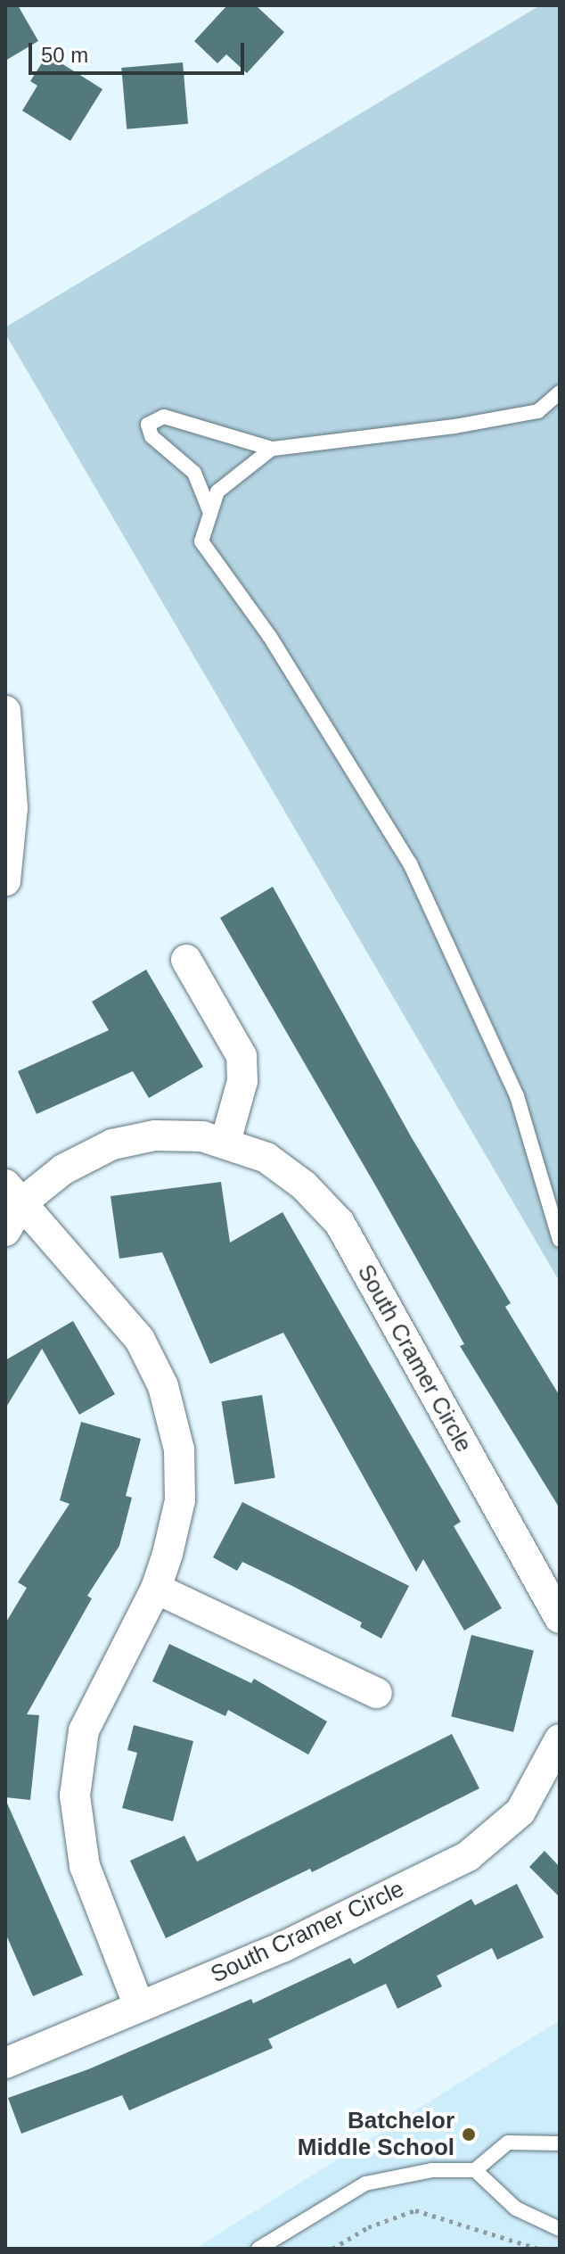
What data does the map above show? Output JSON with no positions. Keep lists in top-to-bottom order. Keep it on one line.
{"streets":{"street":["South Cramer Circle"]},"places":["Batchelor Middle School"],"scale_bar":"50 m"}
